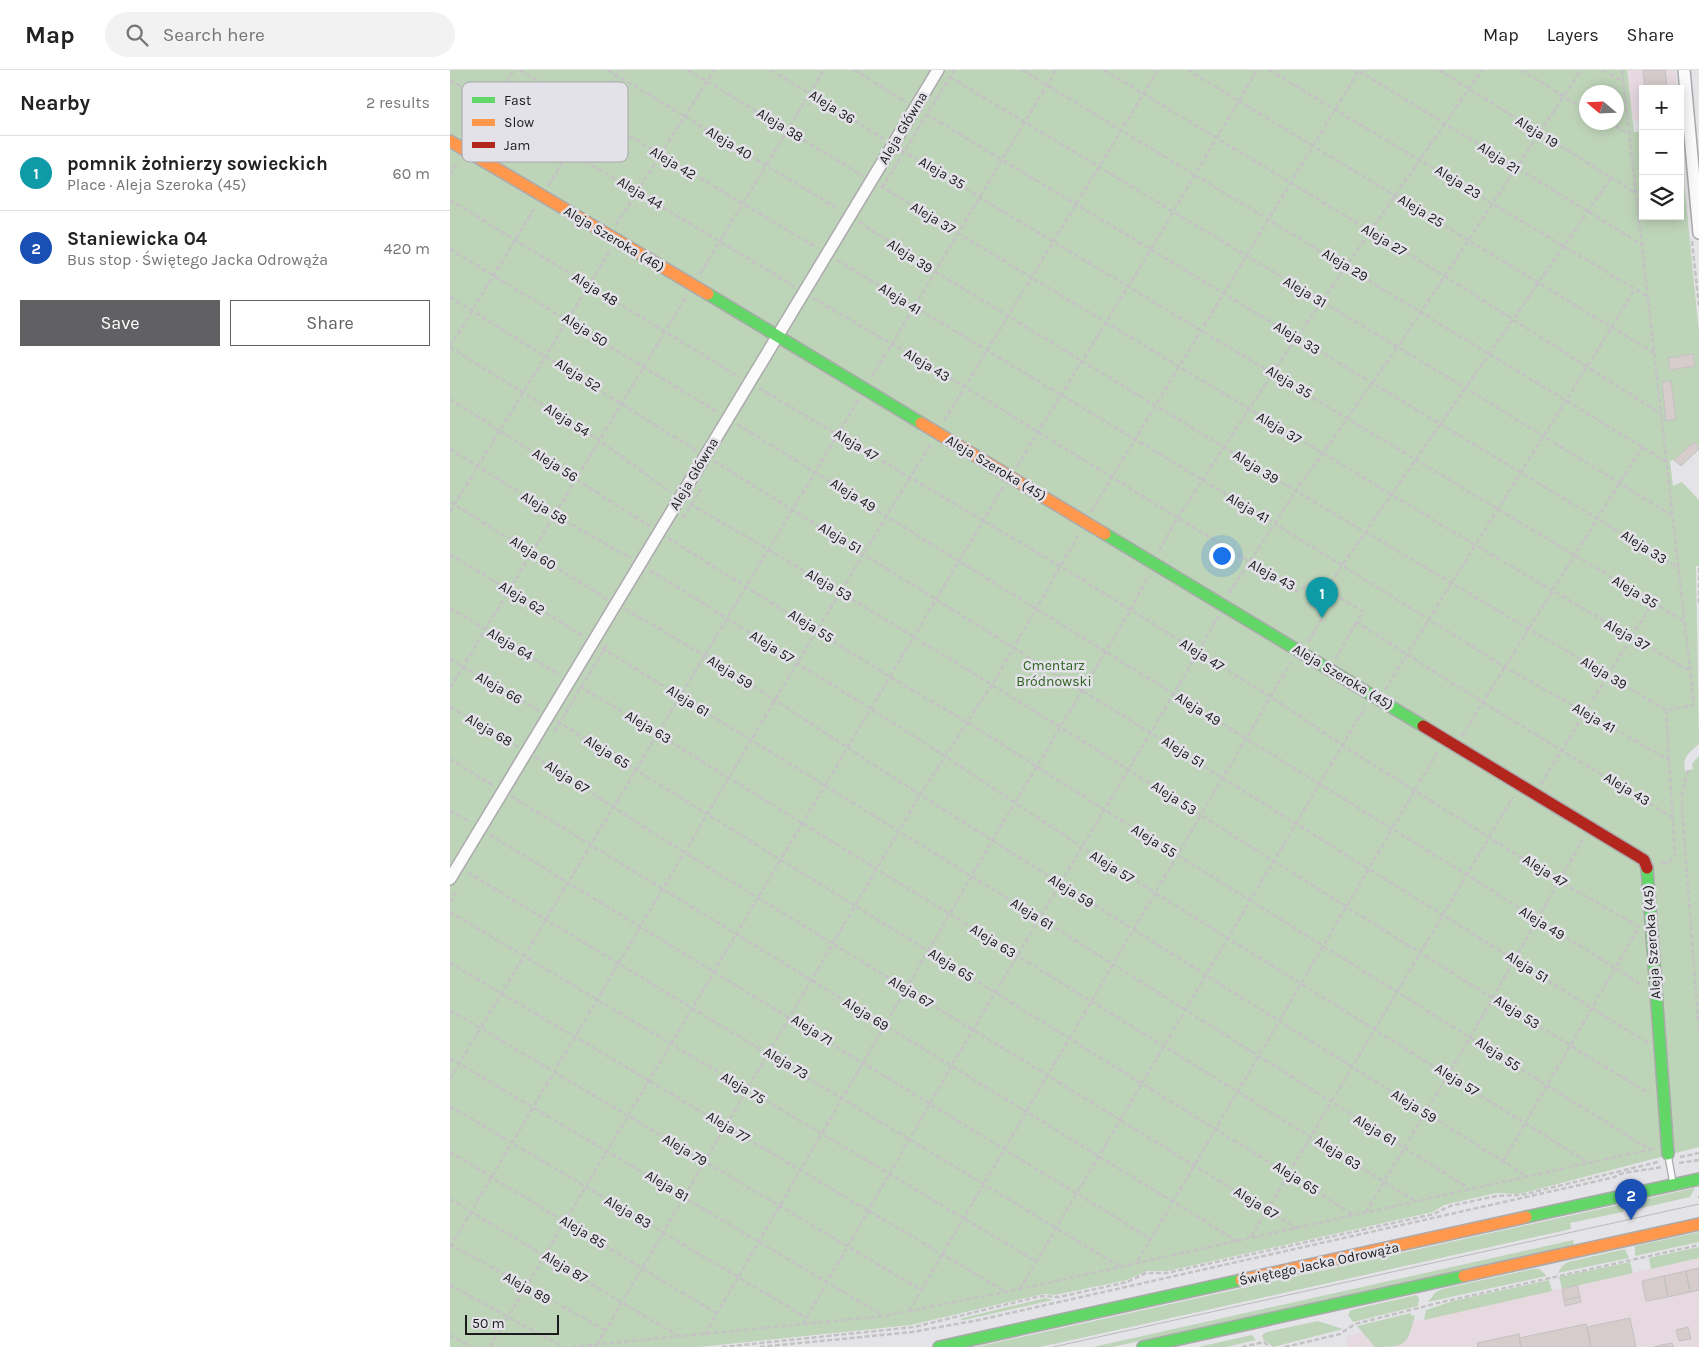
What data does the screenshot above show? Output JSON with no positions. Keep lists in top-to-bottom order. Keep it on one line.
{"streets":{"street":["Aleja Główna","Aleja Szeroka (46)","Aleja Szeroka (45)","Świętego Jacka Odrowąża"],"path":["Aleja 36","Aleja 38","Aleja 19","Aleja 40","Aleja 21","Aleja 42","Aleja 35","Aleja 23","Aleja 44","Aleja 25","Aleja 37","Aleja 27","Aleja 39","Aleja 29","Aleja 48","Aleja 31","Aleja 41","Aleja 50","Aleja 33","Aleja 43","Aleja 52","Aleja 54","Aleja 47","Aleja 56","Aleja 49","Aleja 58","Aleja 51","Aleja 60","Aleja 53","Aleja 62","Aleja 55","Aleja 64","Aleja 57","Aleja 59","Aleja 66","Aleja 61","Aleja 63","Aleja 68","Aleja 65","Aleja 67","Aleja 69","Aleja 71","Aleja 73","Aleja 75","Aleja 77","Aleja 79","Aleja 81","Aleja 83","Aleja 85","Aleja 87","Aleja 89"]},"crossings":[["Aleja 36","Aleja Główna"],["Aleja 36","Aleja 35"],["Aleja 38","Aleja Główna"],["Aleja 38","Aleja 37"],["Aleja Główna","Aleja 40"],["Aleja Główna","Aleja 42"],["Aleja Główna","Aleja 35"],["Aleja Główna","Aleja 44"],["Aleja Główna","Aleja 37"],["Aleja Główna","Aleja Szeroka (46)"],["Aleja Główna","Aleja 39"],["Aleja Główna","Aleja 48"],["Aleja Główna","Aleja 31"],["Aleja Główna","Aleja 41"],["Aleja Główna","Aleja 33"],["Aleja Główna","Aleja 43"],["Aleja Główna","Aleja 52"],["Aleja Główna","Aleja 54"],["Aleja Główna","Aleja 47"],["Aleja Główna","Aleja 56"],["Aleja Główna","Aleja 58"],["Aleja Główna","Aleja 51"],["Aleja Główna","Aleja 60"],["Aleja Główna","Aleja 53"],["Aleja Główna","Aleja 62"],["Aleja Główna","Aleja 55"],["Aleja Główna","Aleja 64"],["Aleja Główna","Aleja 57"],["Aleja Główna","Aleja 59"],["Aleja Główna","Aleja 66"],["Aleja Główna","Aleja 61"],["Aleja Główna","Aleja 63"],["Aleja Główna","Aleja 68"],["Aleja Główna","Aleja 65"],["Aleja Główna","Aleja 67"],["Aleja Główna","Aleja 69"],["Aleja Główna","Aleja 71"],["Aleja Główna","Aleja 73"],["Aleja 40","Aleja 39"],["Aleja 42","Aleja 41"],["Aleja 44","Aleja 43"],["Aleja Szeroka (46)","Aleja Szeroka (45)"],["Aleja 48","Aleja 47"],["Aleja 52","Aleja 51"],["Aleja 54","Aleja 53"],["Aleja 47","Aleja Szeroka (45)"],["Aleja 56","Aleja 55"],["Aleja Szeroka (45)","Aleja 49"],["Aleja Szeroka (45)","Aleja 51"],["Aleja Szeroka (45)","Aleja 53"],["Aleja 58","Aleja 57"],["Aleja 60","Aleja 59"],["Aleja 62","Aleja 61"],["Aleja 64","Aleja 63"],["Aleja 66","Aleja 65"],["Aleja 68","Aleja 67"]],"parks":["Cmentarz Bródnowski"],"legend":["Fast","Slow","Jam"],"scale_bar":"50 m","north":"left","page":{"header":"Map","search":"Search here","nav":["Map","Layers","Share"],"heading":["Nearby","2 results"],"map_buttons":["+","−"],"list":[{"mark":"1","name":"pomnik żołnierzy sowieckich","note":"Place · Aleja Szeroka (45)","value":"60 m"},{"mark":"2","name":"Staniewicka 04","note":"Bus stop · Świętego Jacka Odrowąża","value":"420 m"}],"buttons":["Save","Share"],"pins":["1","2"],"scale":"50 m"}}
